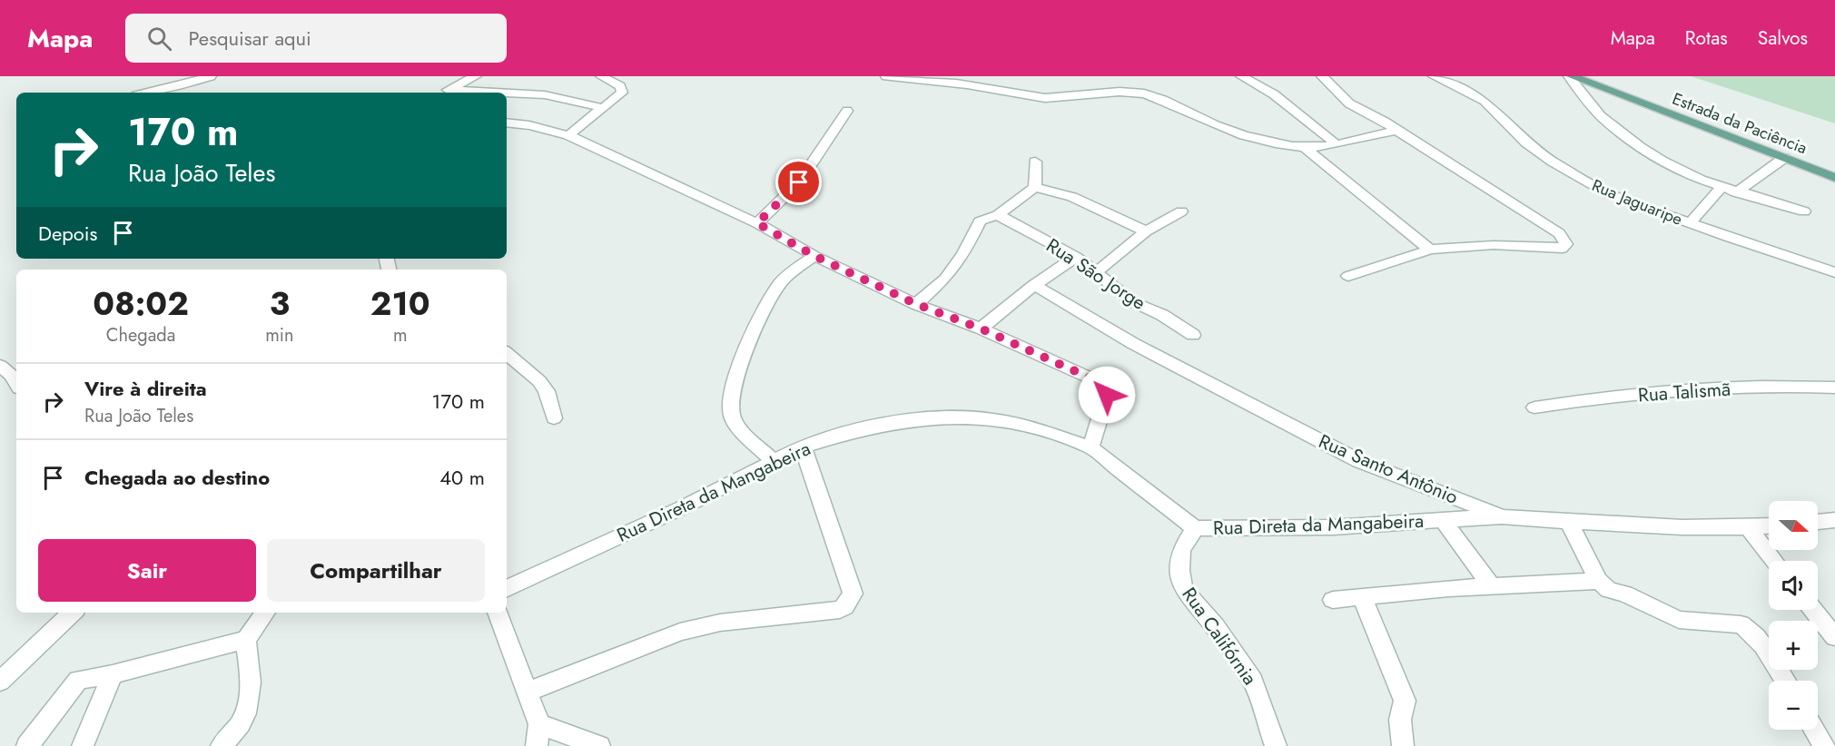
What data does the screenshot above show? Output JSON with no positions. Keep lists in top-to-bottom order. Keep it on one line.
{"streets":{"main road":["Estrada da Paciência"],"street":["Rua Jaguaripe","Rua São Jorge","Rua Talismã","Rua Santo Antônio","Rua Direta da Mangabeira","Rua Califórnia"]},"crossings":[["Rua Santo Antônio","Rua Direta da Mangabeira"],["Rua Direta da Mangabeira","Rua Califórnia"]],"north":"right","page":{"header":"Mapa","search":"Pesquisar aqui","nav":["Mapa","Rotas","Salvos"],"turn":["170 m","Rua João Teles"],"then":"Depois","eta":["08:02","Chegada","3","min","210","m"],"list":[{"name":"Vire à direita","note":"Rua João Teles","value":"170 m"},{"name":"Chegada ao destino","value":"40 m"}],"map_buttons":["+","−"],"buttons":["Sair","Compartilhar"]}}
